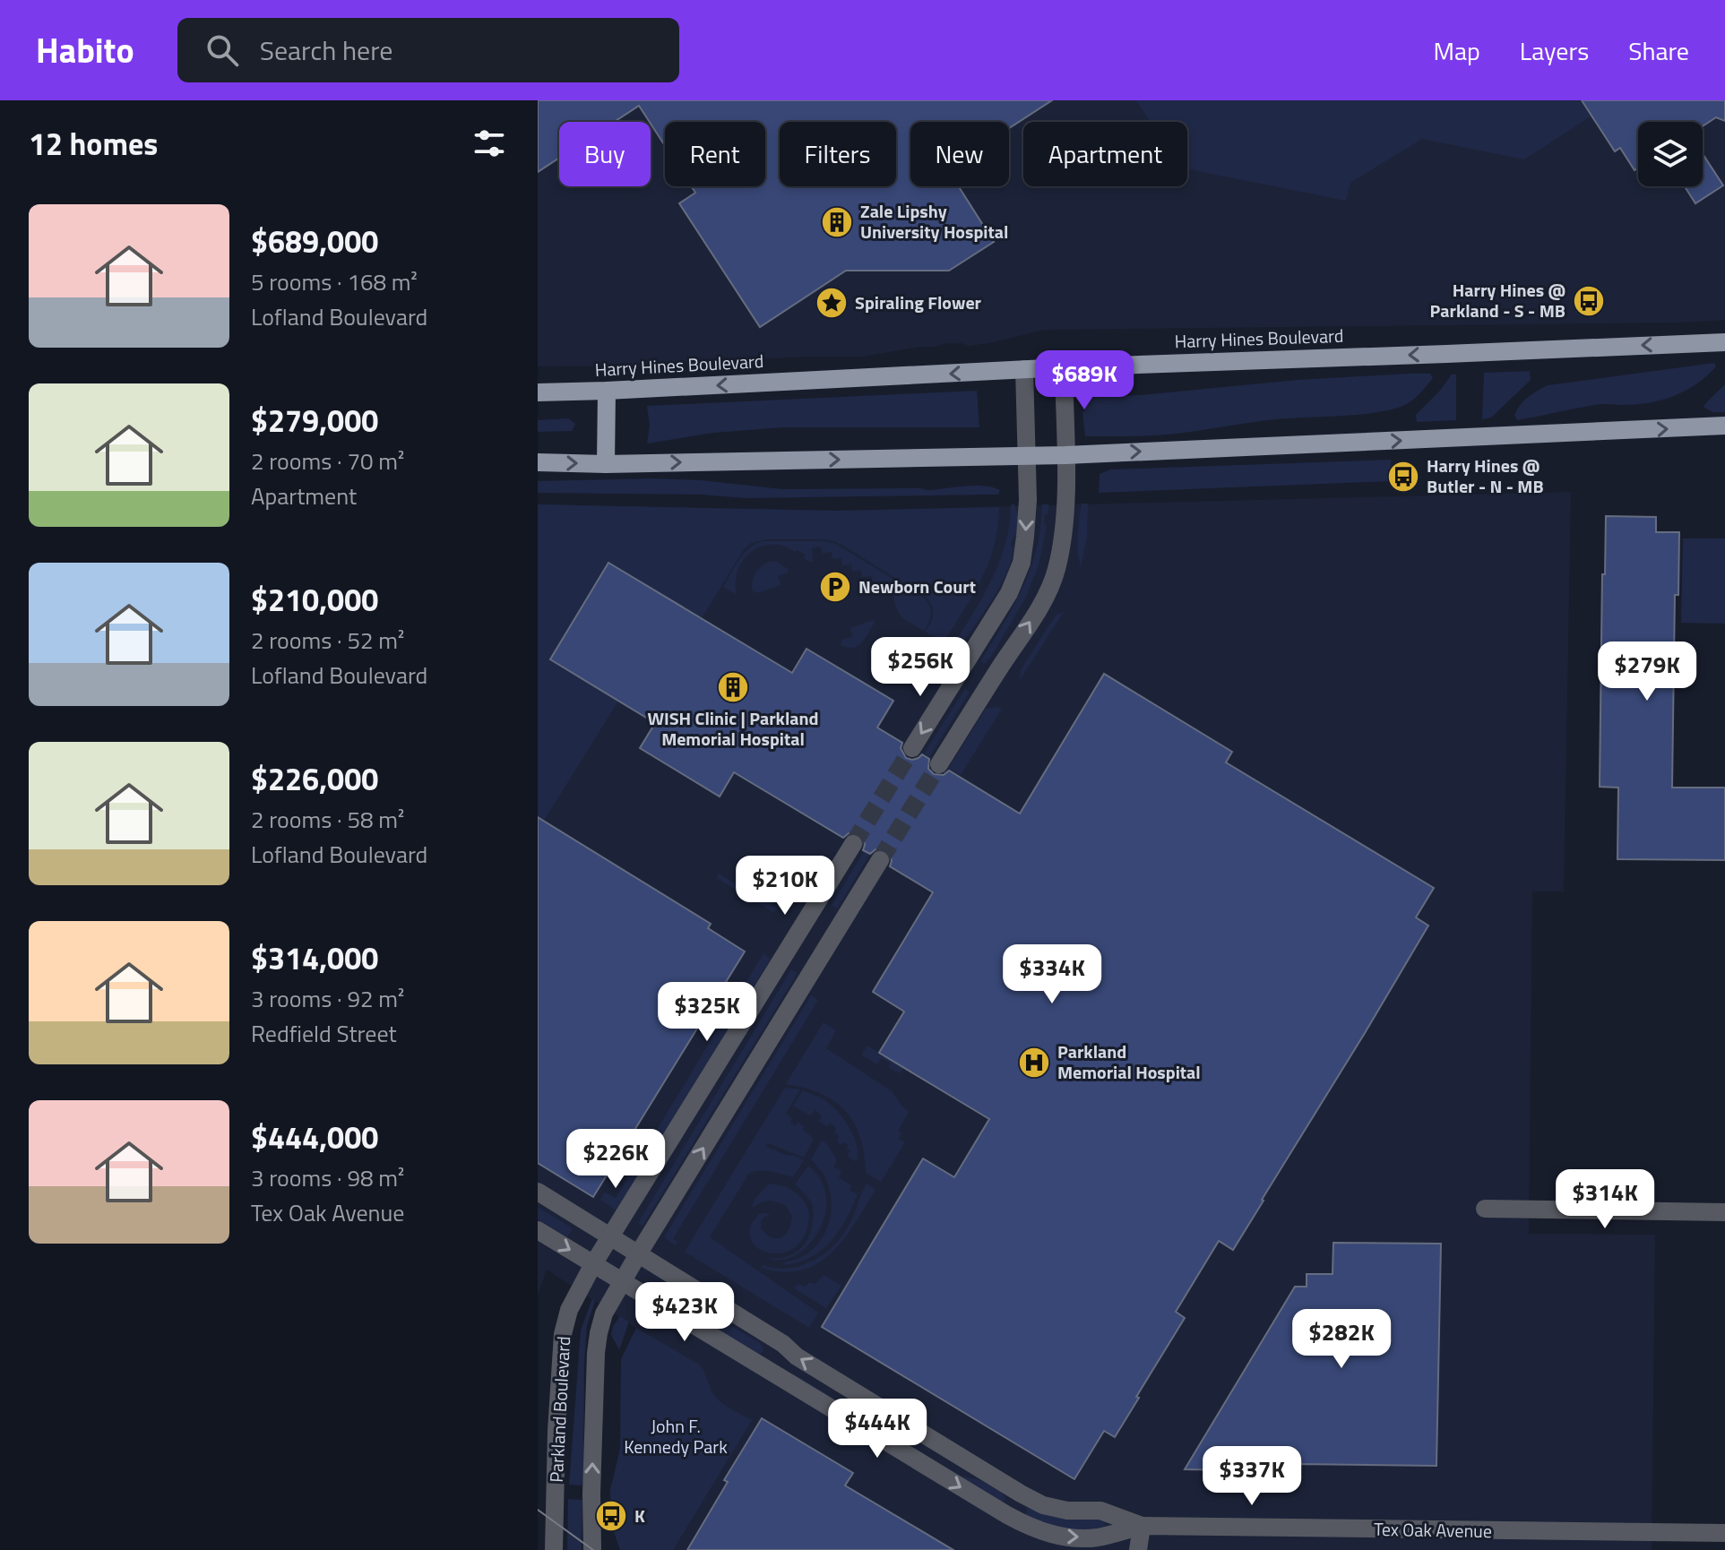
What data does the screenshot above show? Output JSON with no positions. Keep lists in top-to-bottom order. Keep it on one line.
{"streets":{"main road":["Harry Hines Boulevard"],"street":["Parkland Boulevard","Tex Oak Avenue"]},"crossings":[["Parkland Boulevard","Tex Oak Avenue"]],"parks":["John F. Kennedy Park"],"places":{"building":["Zale Lipshy University Hospital","WISH Clinic | Parkland Memorial Hospital"],"bus stop":["Harry Hines @ Parkland - S - MB","Harry Hines @ Butler - N - MB","K"],"place":["Spiraling Flower"],"parking":["Newborn Court"],"hospital":["Parkland Memorial Hospital"]},"page":{"header":"Habito","search":"Search here","nav":["Map","Layers","Share"],"heading":"12 homes","chip":["Buy","Rent","Filters","New","Apartment"],"list":[{"name":"$689,000","note":"5 rooms · 168 m² · Lofland Boulevard"},{"name":"$279,000","note":"2 rooms · 70 m² · Apartment"},{"name":"$210,000","note":"2 rooms · 52 m² · Lofland Boulevard"},{"name":"$226,000","note":"2 rooms · 58 m² · Lofland Boulevard"},{"name":"$314,000","note":"3 rooms · 92 m² · Redfield Street"},{"name":"$444,000","note":"3 rooms · 98 m² · Tex Oak Avenue"}],"price":["$689K","$256K","$279K","$210K","$334K","$325K","$226K","$314K","$423K","$282K","$444K","$337K"]}}
